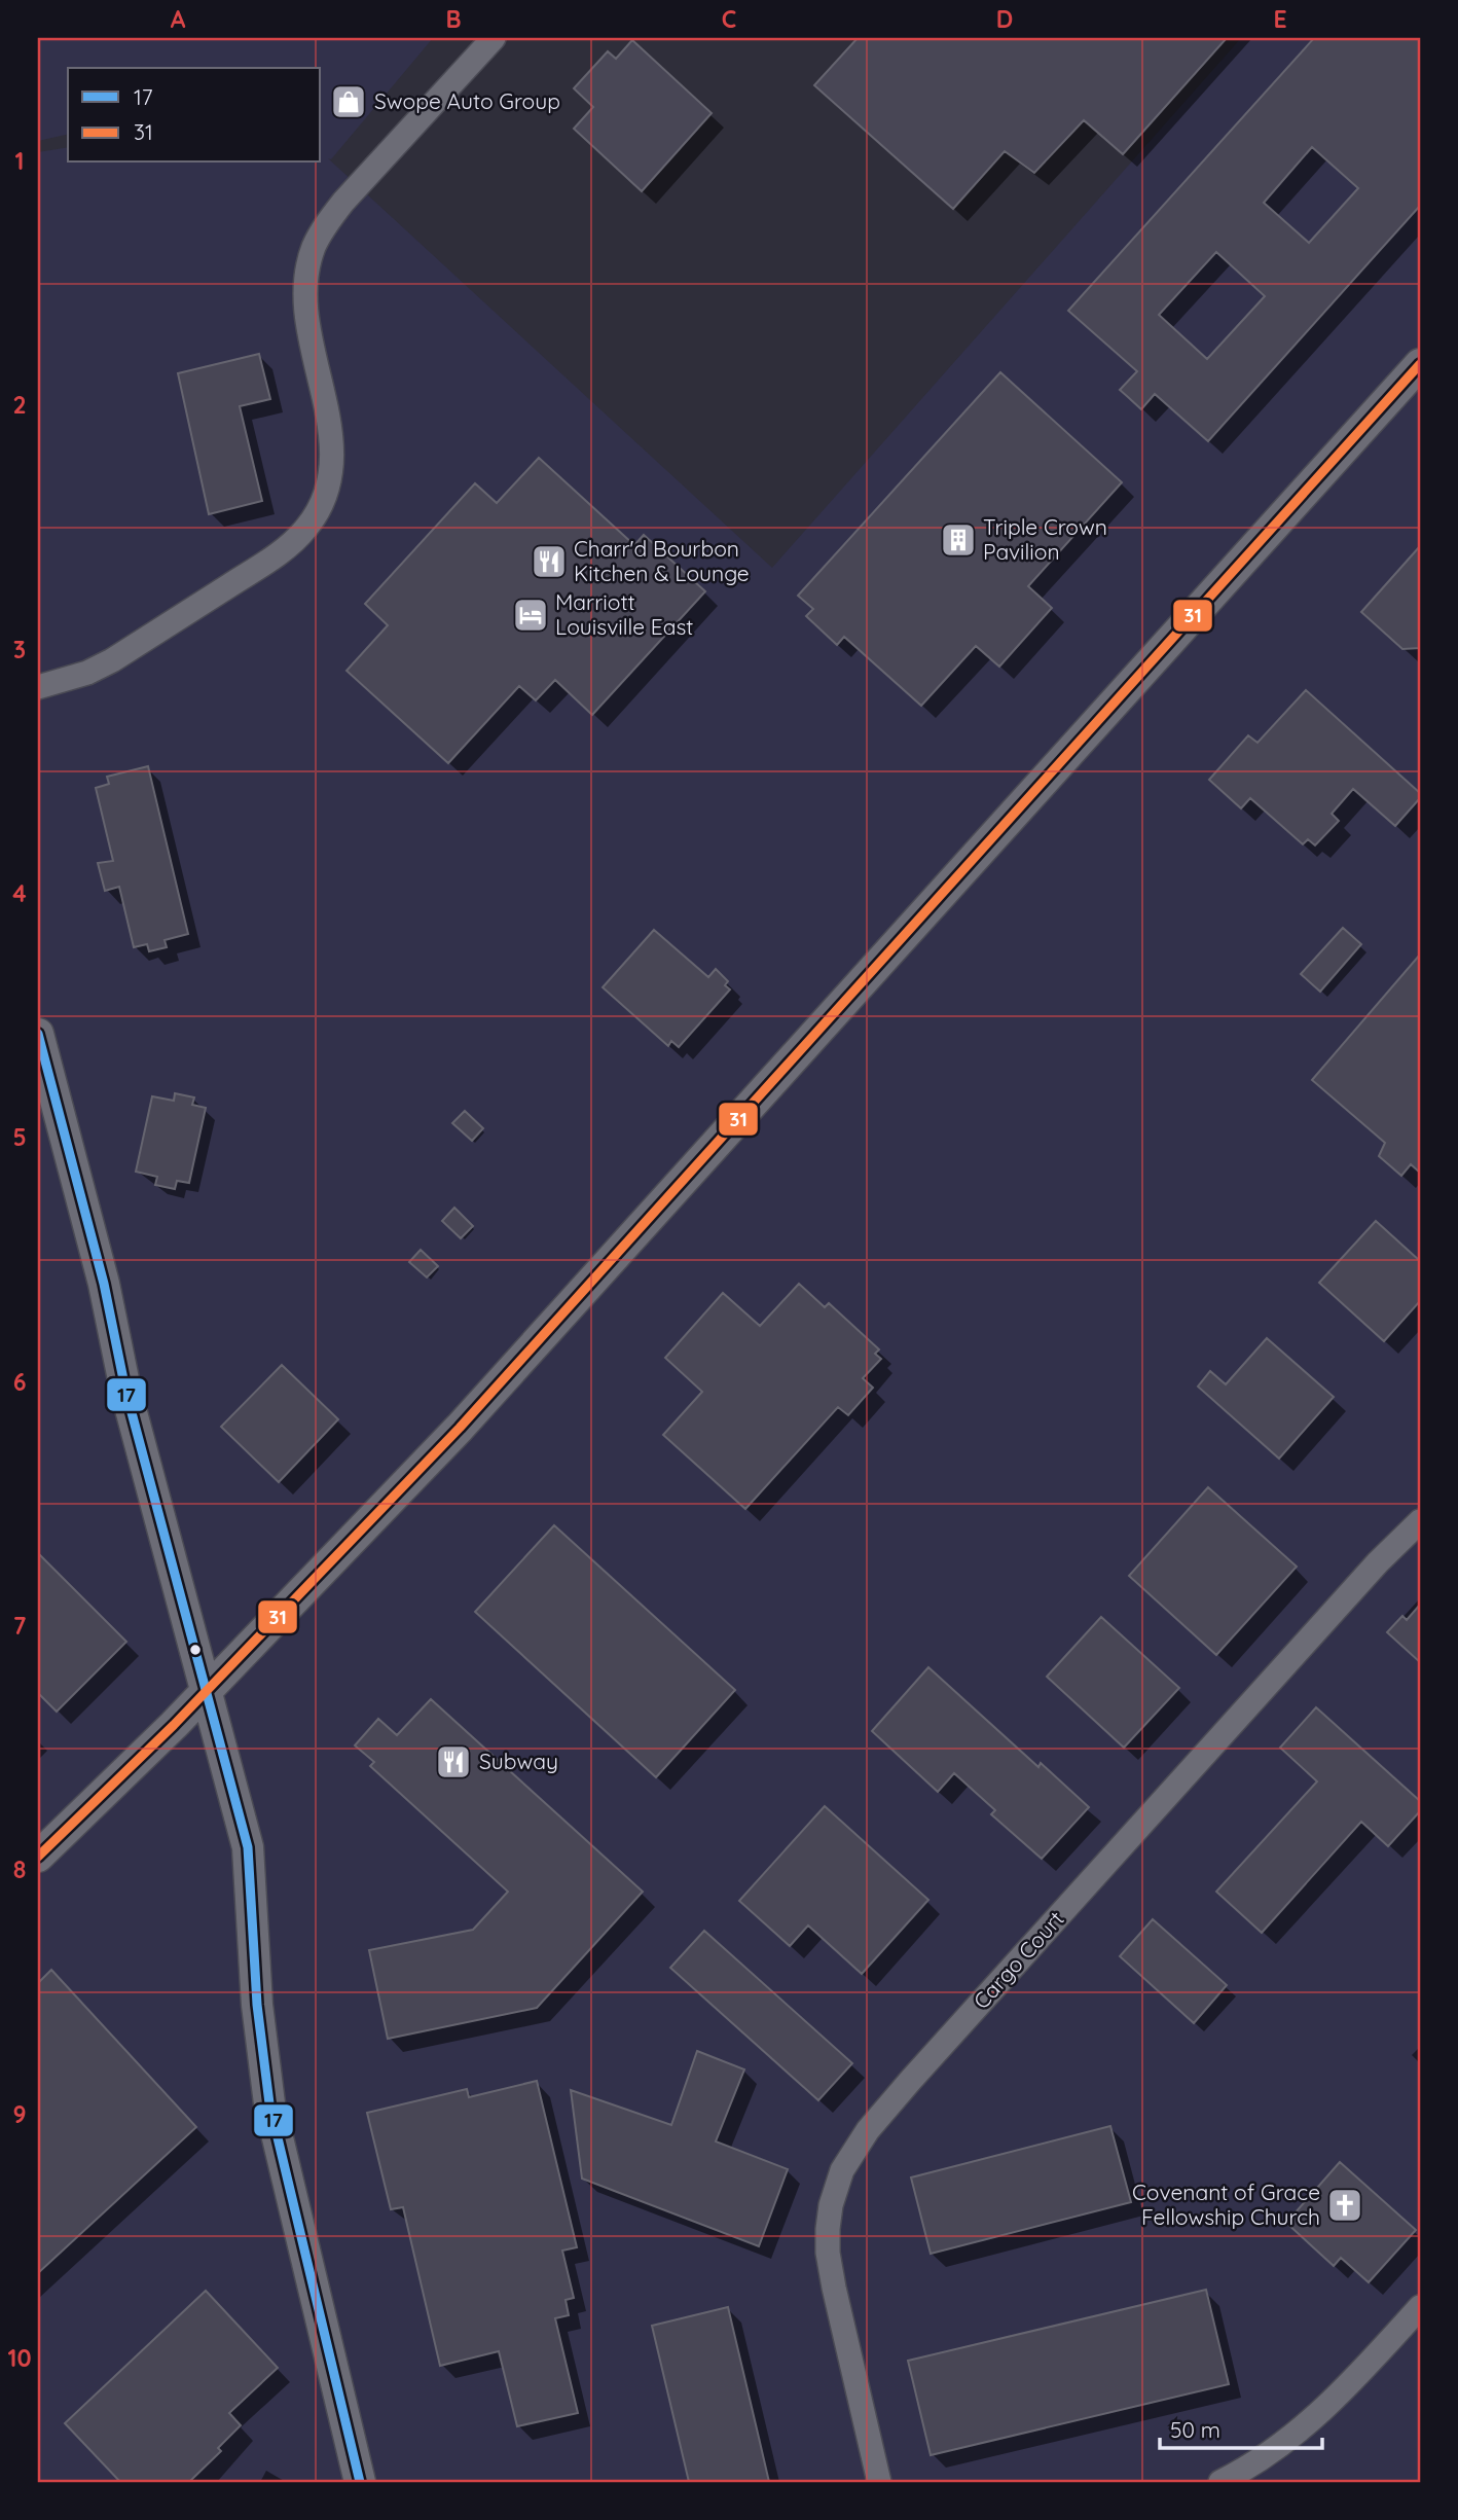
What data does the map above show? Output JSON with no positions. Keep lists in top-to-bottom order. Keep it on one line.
{"streets":{"street":["Cargo Court"]},"places":{"shop":["Swope Auto Group"],"building":["Triple Crown Pavilion"],"restaurant":["Charr'd Bourbon Kitchen & Lounge","Subway"],"hotel":["Marriott Louisville East"],"church":["Covenant of Grace Fellowship Church"]},"lines":["transit line 31","transit line 17"],"legend":["17","31"],"scale_bar":"50 m","grid":{"columns":["A","B","C","D","E"],"rows":["1","2","3","4","5","6","7","8","9","10"]}}
